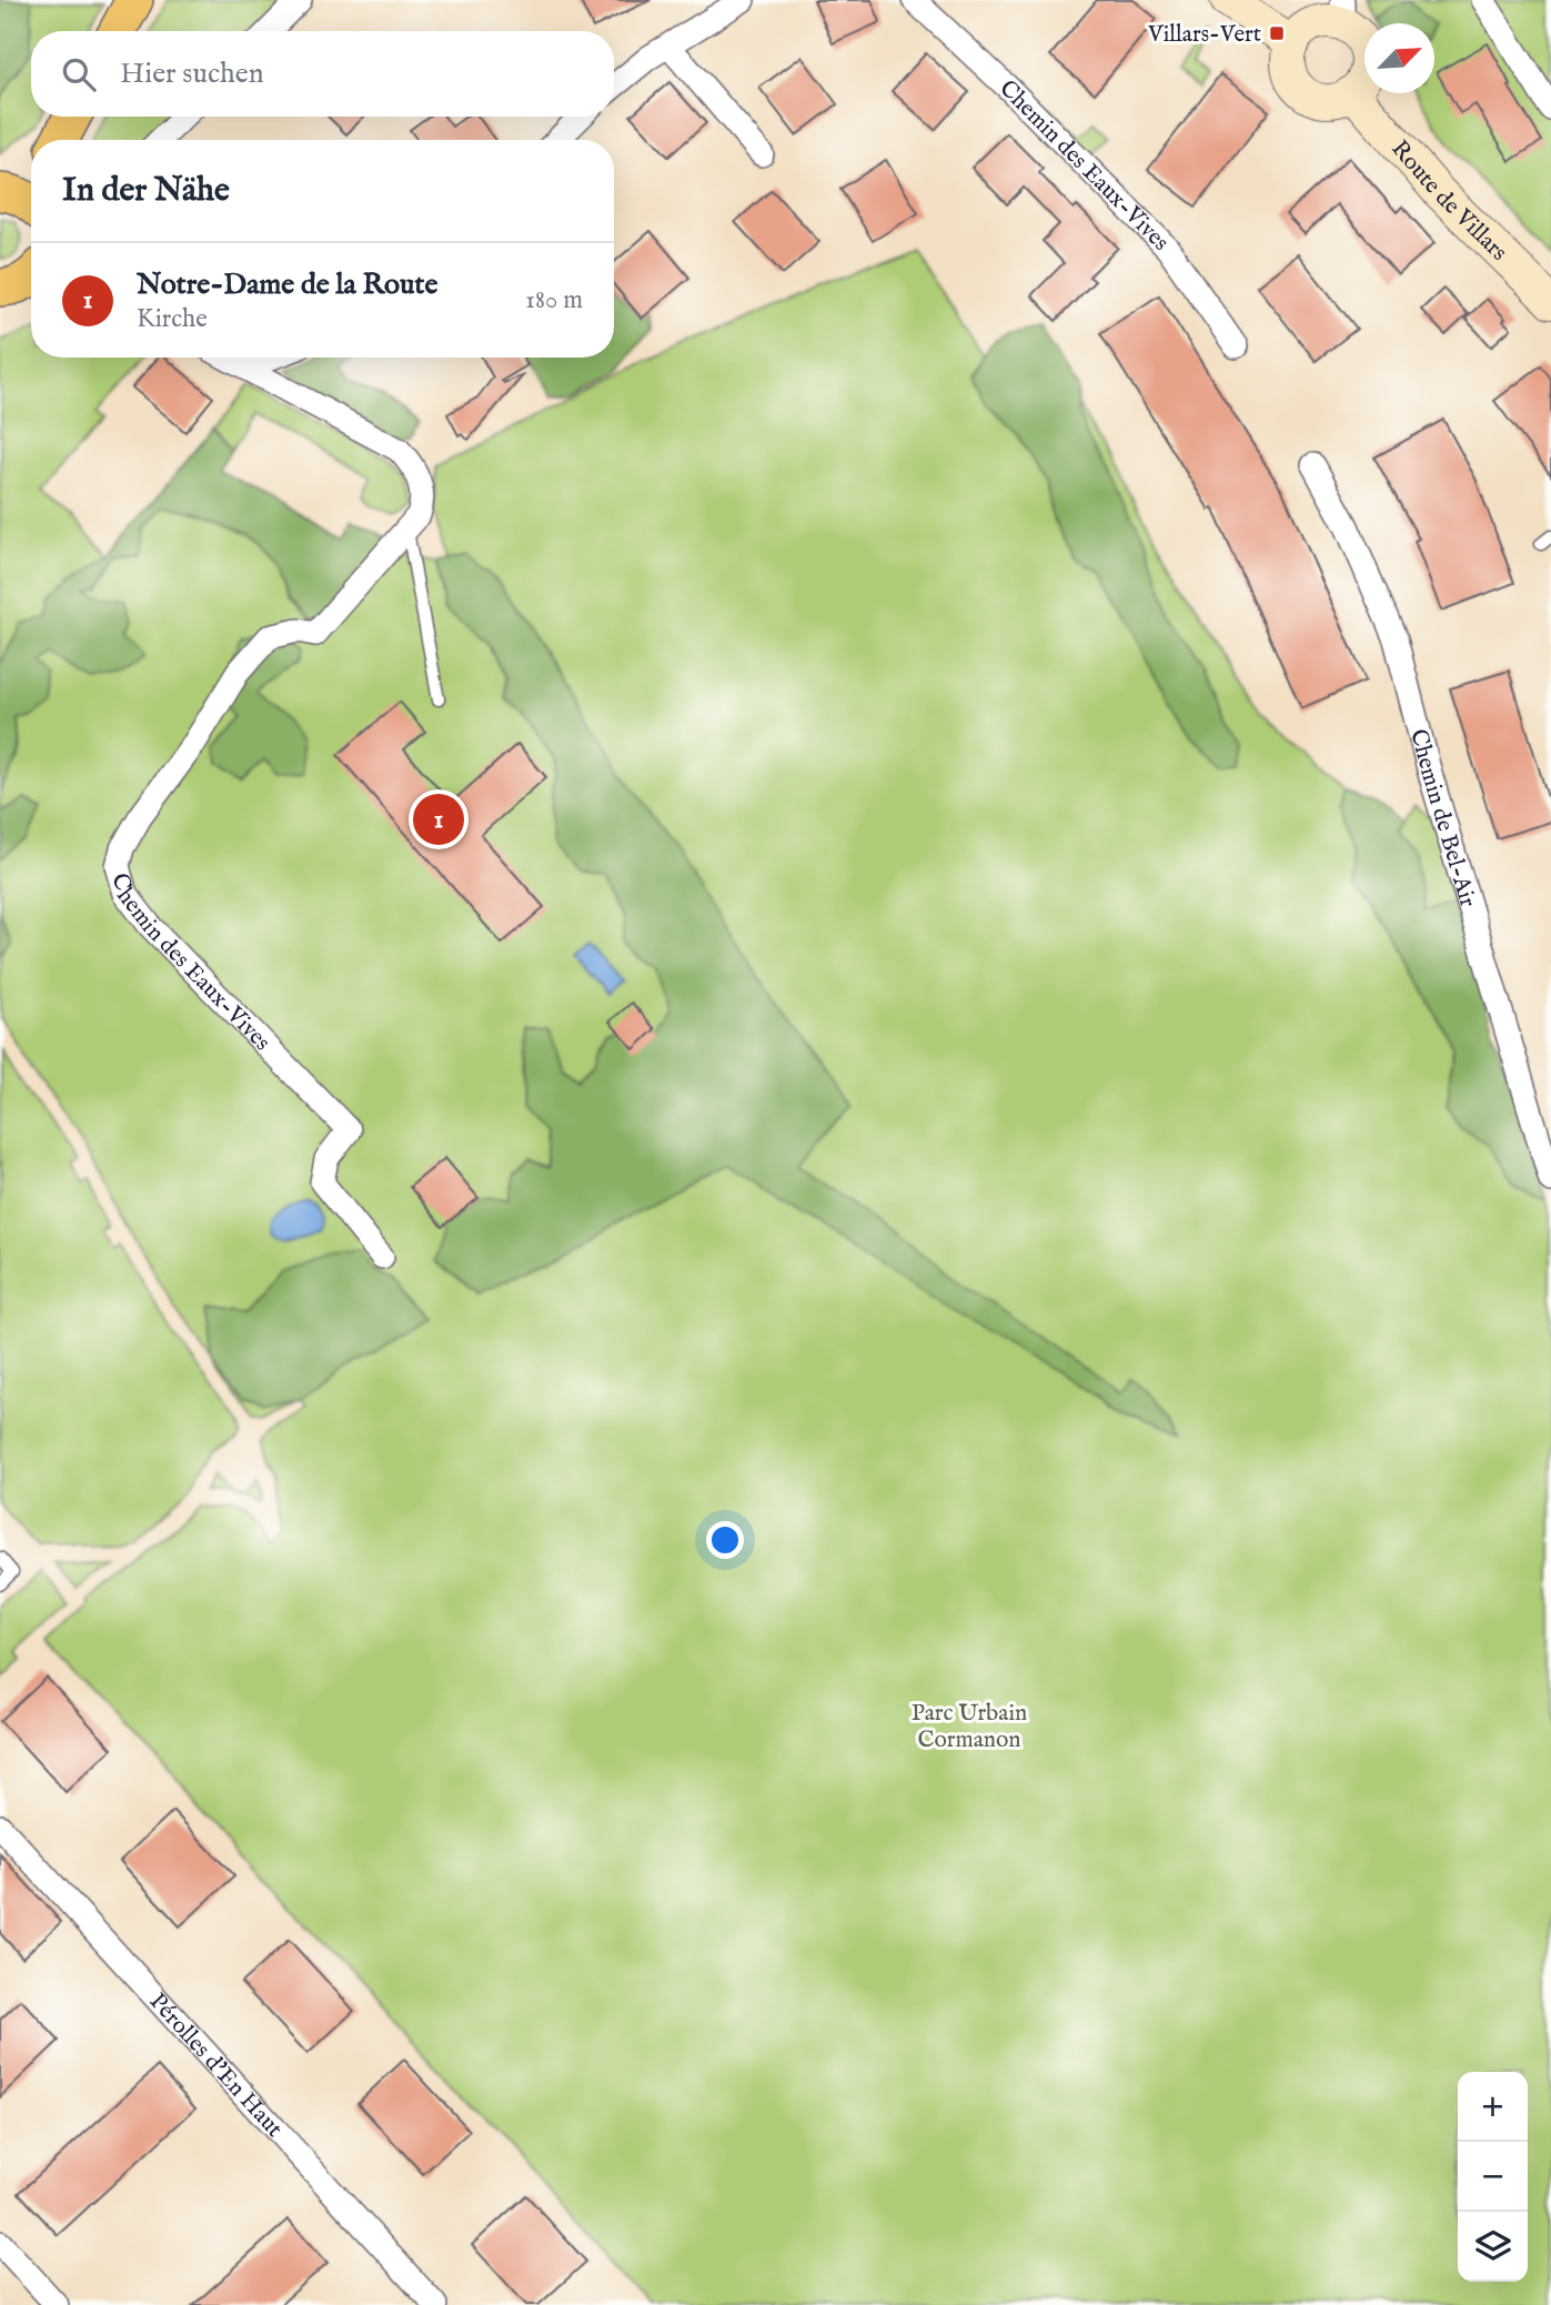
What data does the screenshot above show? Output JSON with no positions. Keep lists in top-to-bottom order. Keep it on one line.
{"streets":{"main road":["Route de Villars"],"street":["Chemin des Eaux-Vives","Chemin de Bel-Air","Pérolles d'En Haut"]},"parks":["Parc Urbain Cormanon"],"places":{"transit":["Villars-Vert"]},"north":"top right","page":{"search":"Hier suchen","heading":"In der Nähe","list":[{"mark":"1","name":"Notre-Dame de la Route","note":"Kirche","value":"180 m"}],"pins":"1","map_buttons":["+","−"]}}
